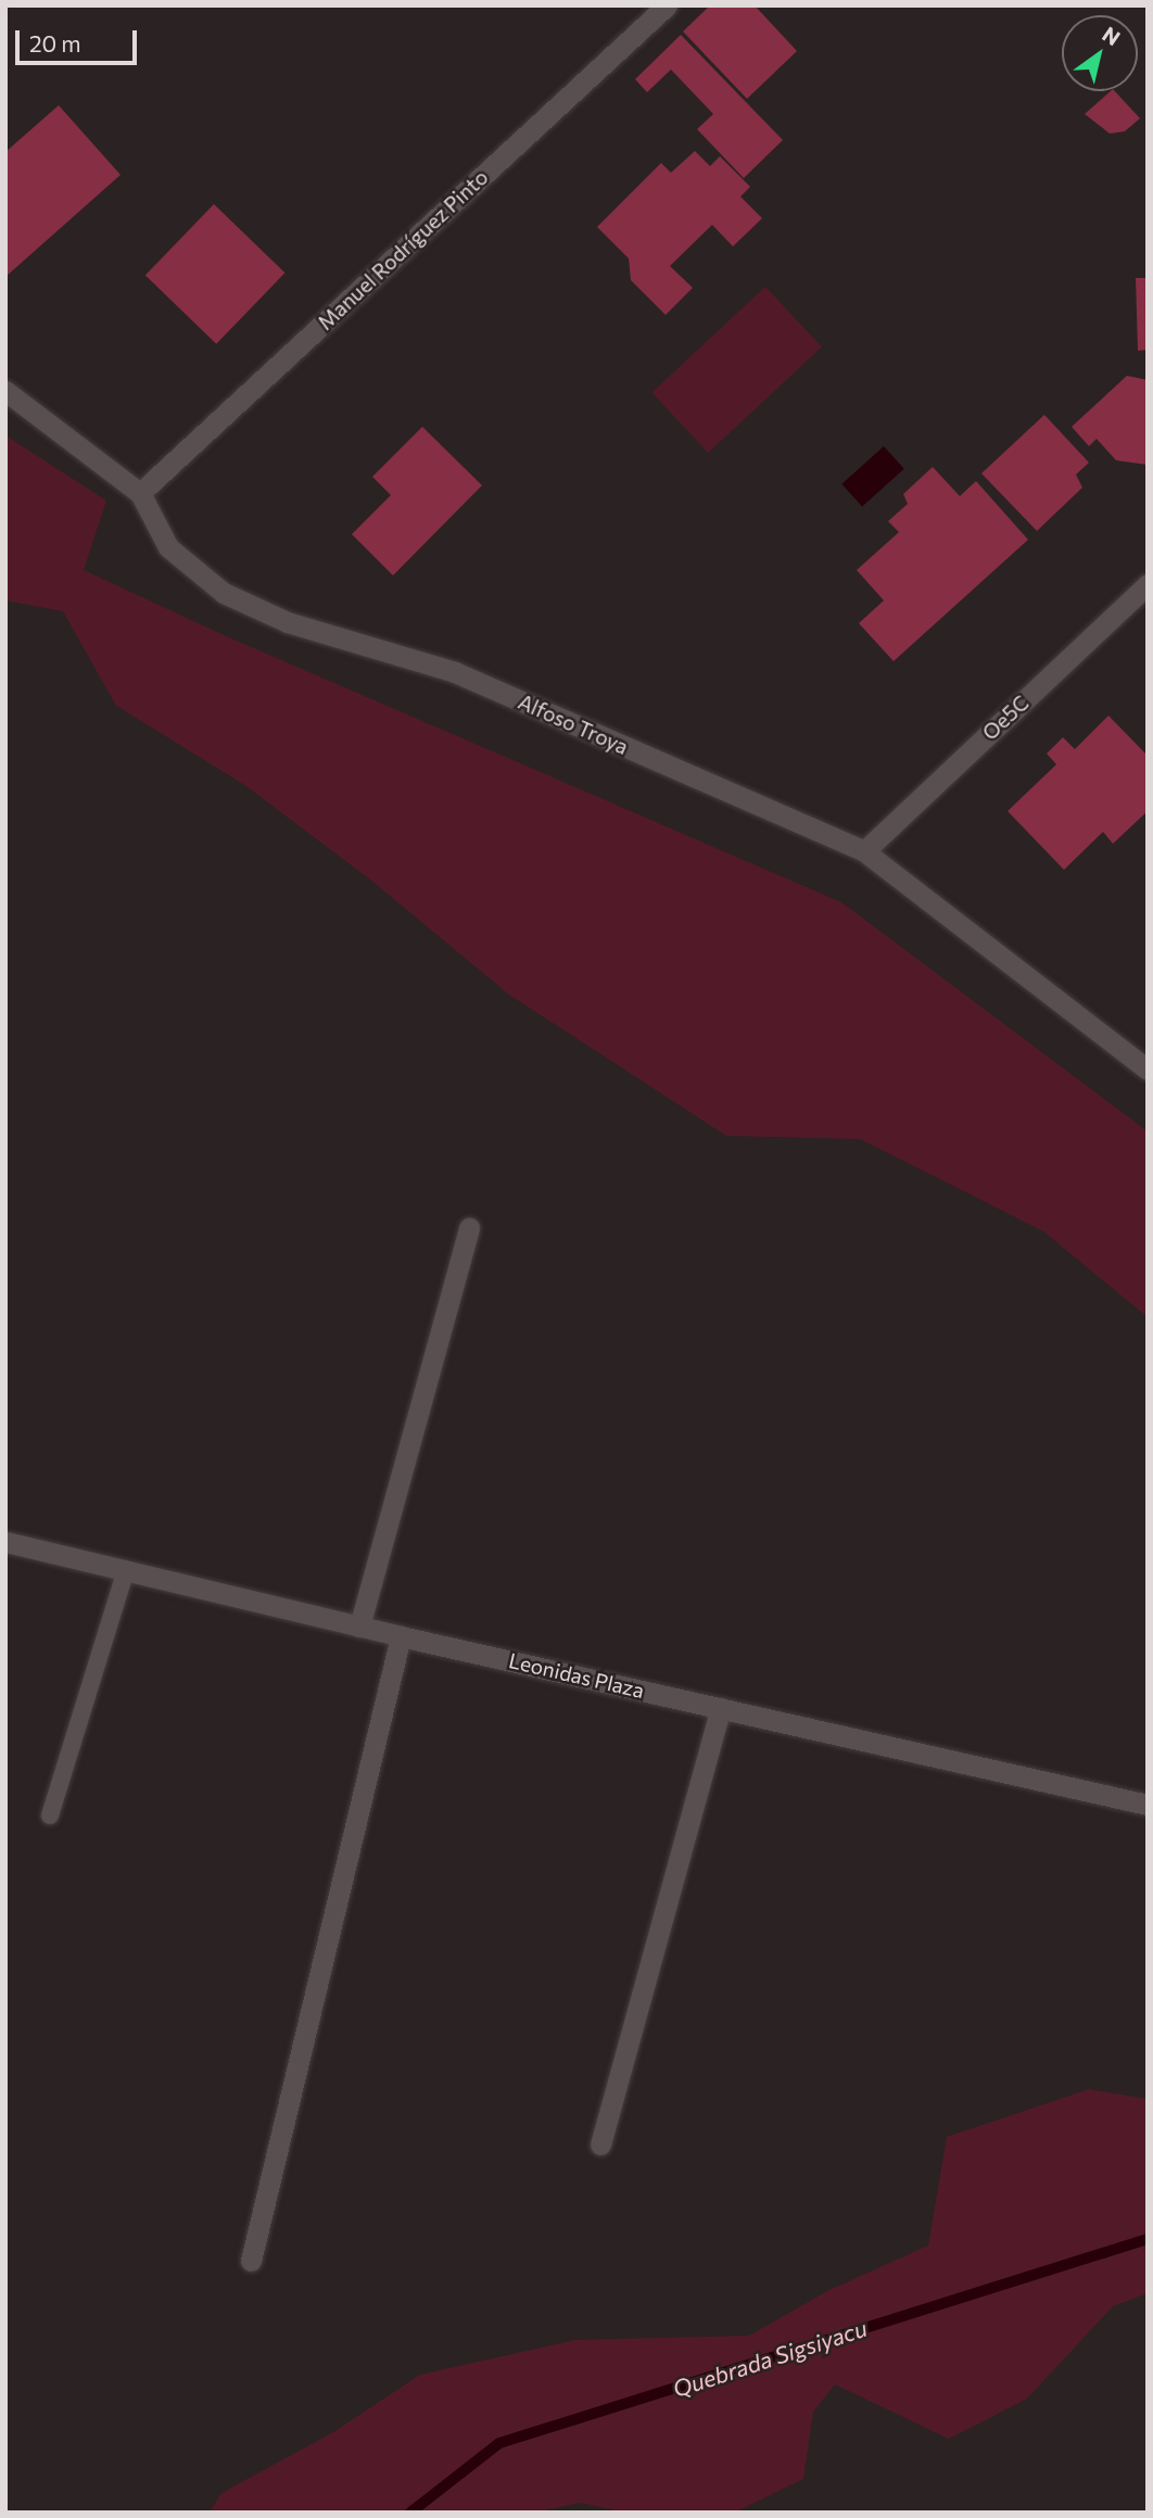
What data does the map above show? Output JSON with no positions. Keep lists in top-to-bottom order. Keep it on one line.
{"streets":{"street":["Manuel Rodríguez Pinto","Oe5C","Alfoso Troya","Leonidas Plaza"]},"crossings":[["Manuel Rodríguez Pinto","Alfoso Troya"],["Oe5C","Alfoso Troya"]],"water":["Quebrada Sigsiyacu"],"scale_bar":"20 m","north":"top right"}
